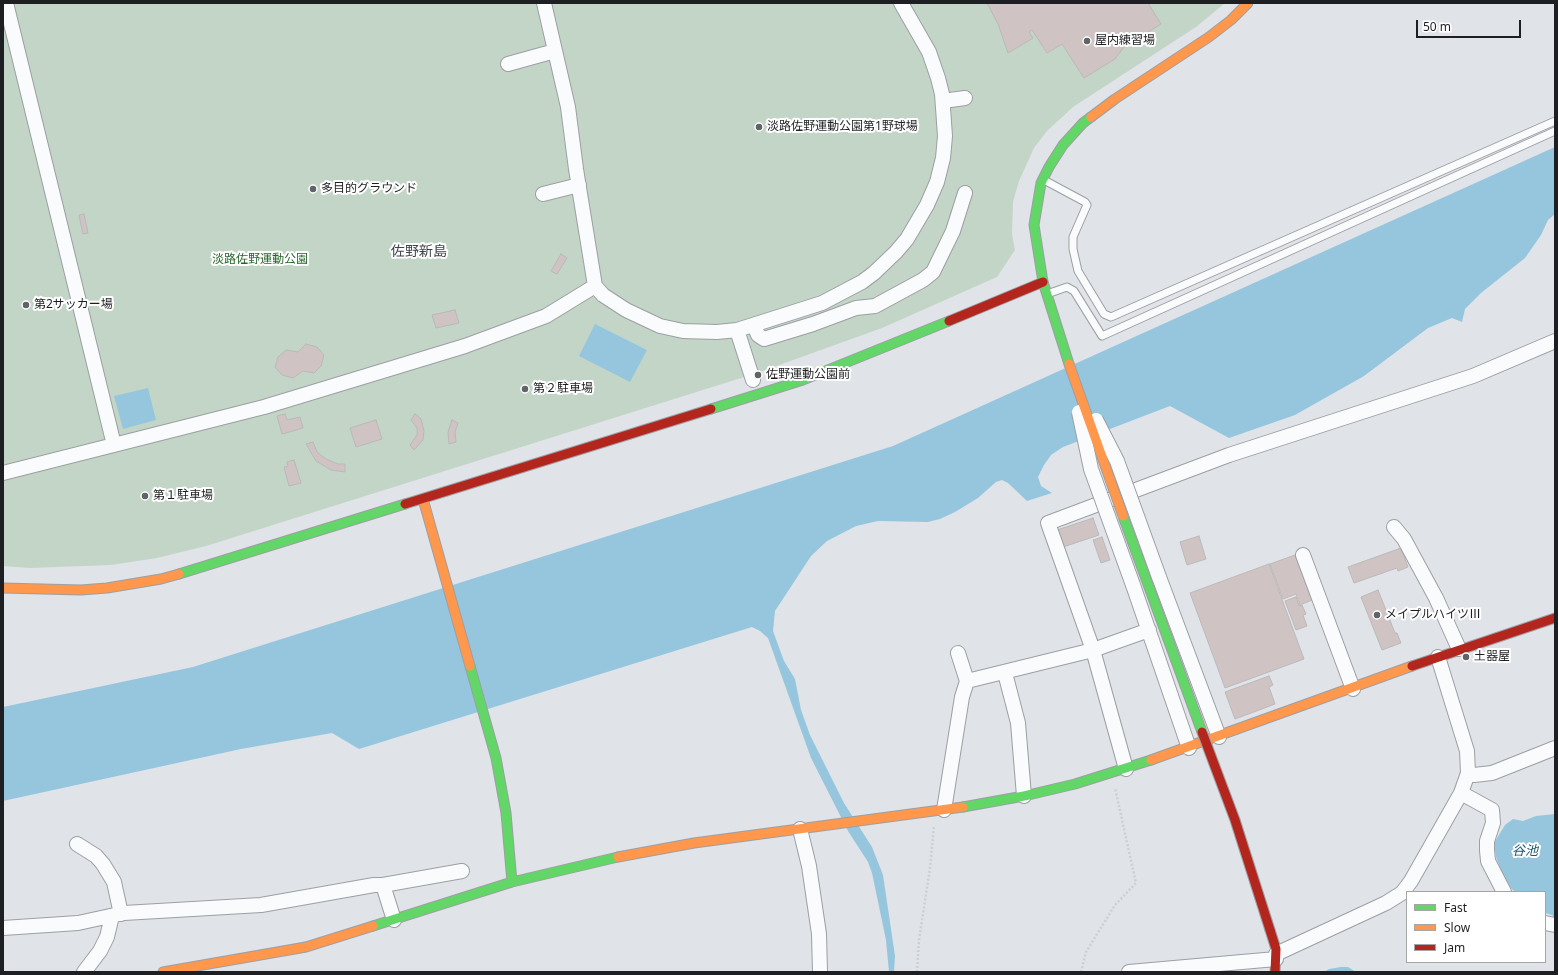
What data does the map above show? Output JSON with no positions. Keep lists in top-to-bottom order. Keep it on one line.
{"districts":["佐野新島"],"water":["谷池"],"parks":["淡路佐野運動公園"],"places":["屋内練習場","淡路佐野運動公園第1野球場","多目的グラウンド","第2サッカー場","佐野運動公園前","第２駐車場","第１駐車場","メイプルハイツⅢ","土器屋"],"legend":["Fast","Slow","Jam"],"scale_bar":"50 m"}
